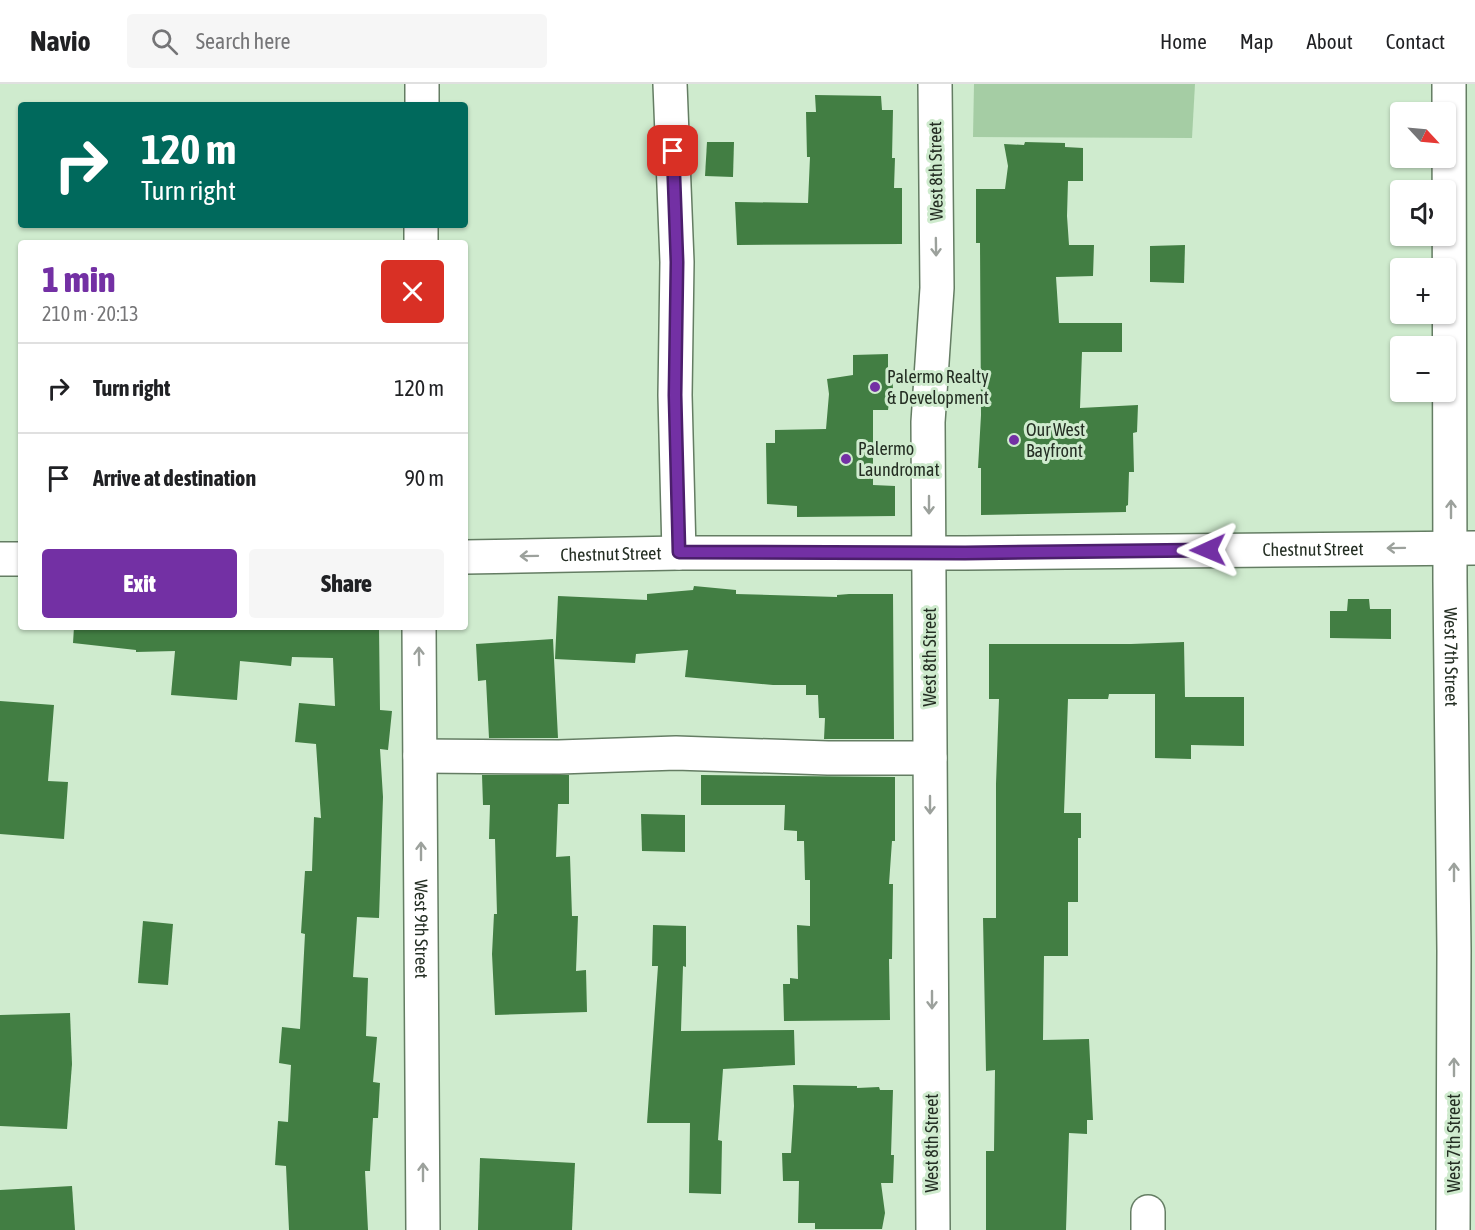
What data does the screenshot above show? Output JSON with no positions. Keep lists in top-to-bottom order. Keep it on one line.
{"streets":{"street":["West 8th Street","Chestnut Street","West 7th Street","West 9th Street"]},"crossings":[["West 8th Street","Chestnut Street"],["Chestnut Street","West 7th Street"]],"one_way":["Chestnut Street","West 7th Street","West 9th Street"],"places":["Palermo Realty & Development","Our West Bayfront","Palermo Laundromat"],"north":"bottom right","page":{"header":"Navio","search":"Search here","nav":["Home","Map","About","Contact"],"map_buttons":["+","−"],"turn":["120 m","Turn right"],"heading":["1 min","210 m · 20:13"],"list":[{"name":"Turn right","value":"120 m"},{"name":"Arrive at destination","value":"90 m"}],"buttons":["Exit","Share"]}}
